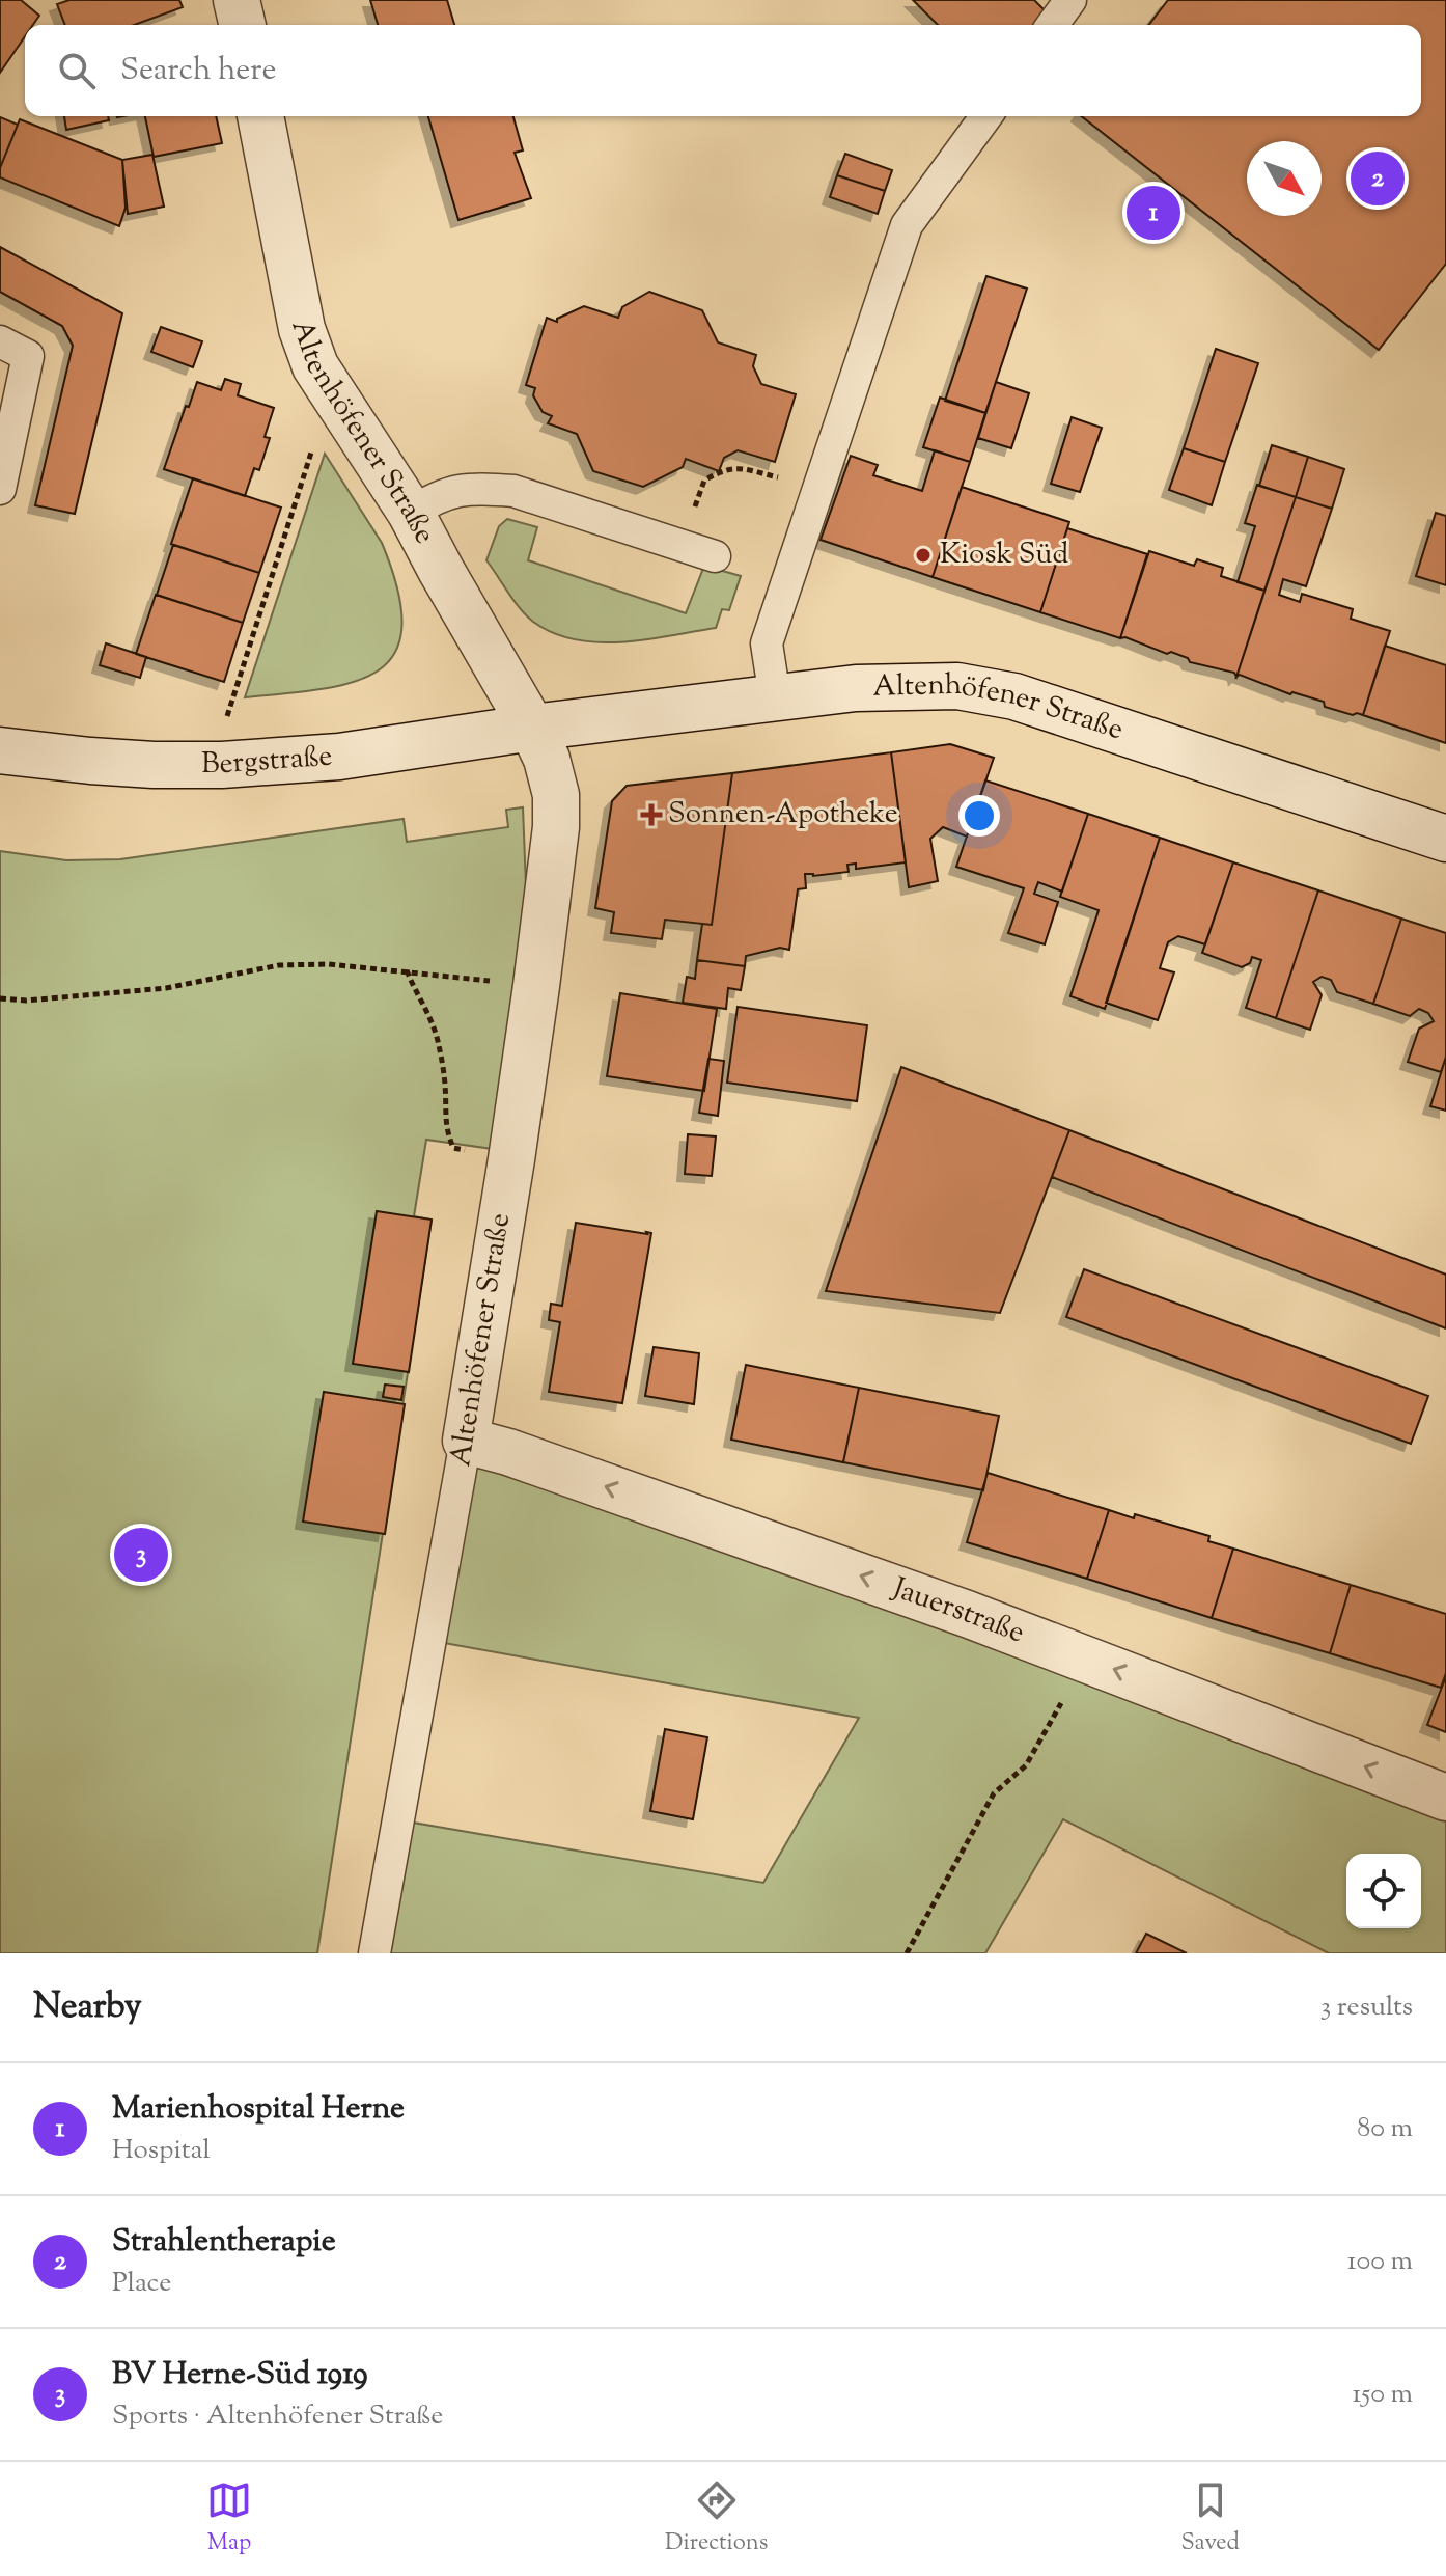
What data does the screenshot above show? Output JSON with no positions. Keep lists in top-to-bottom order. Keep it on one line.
{"streets":{"street":["Altenhöfener Straße","Bergstraße","Jauerstraße"]},"crossings":[["Altenhöfener Straße","Bergstraße"],["Altenhöfener Straße","Jauerstraße"]],"one_way":["Jauerstraße"],"places":{"other":["Kiosk Süd"],"health":["Sonnen-Apotheke"]},"north":"bottom right","page":{"search":"Search here","pins":["2","1","3"],"heading":["Nearby","3 results"],"list":[{"mark":"1","name":"Marienhospital Herne","note":"Hospital","value":"80 m"},{"mark":"2","name":"Strahlentherapie","note":"Place","value":"100 m"},{"mark":"3","name":"BV Herne-Süd 1919","note":"Sports · Altenhöfener Straße","value":"150 m"}],"nav":["Map","Directions","Saved"]}}
